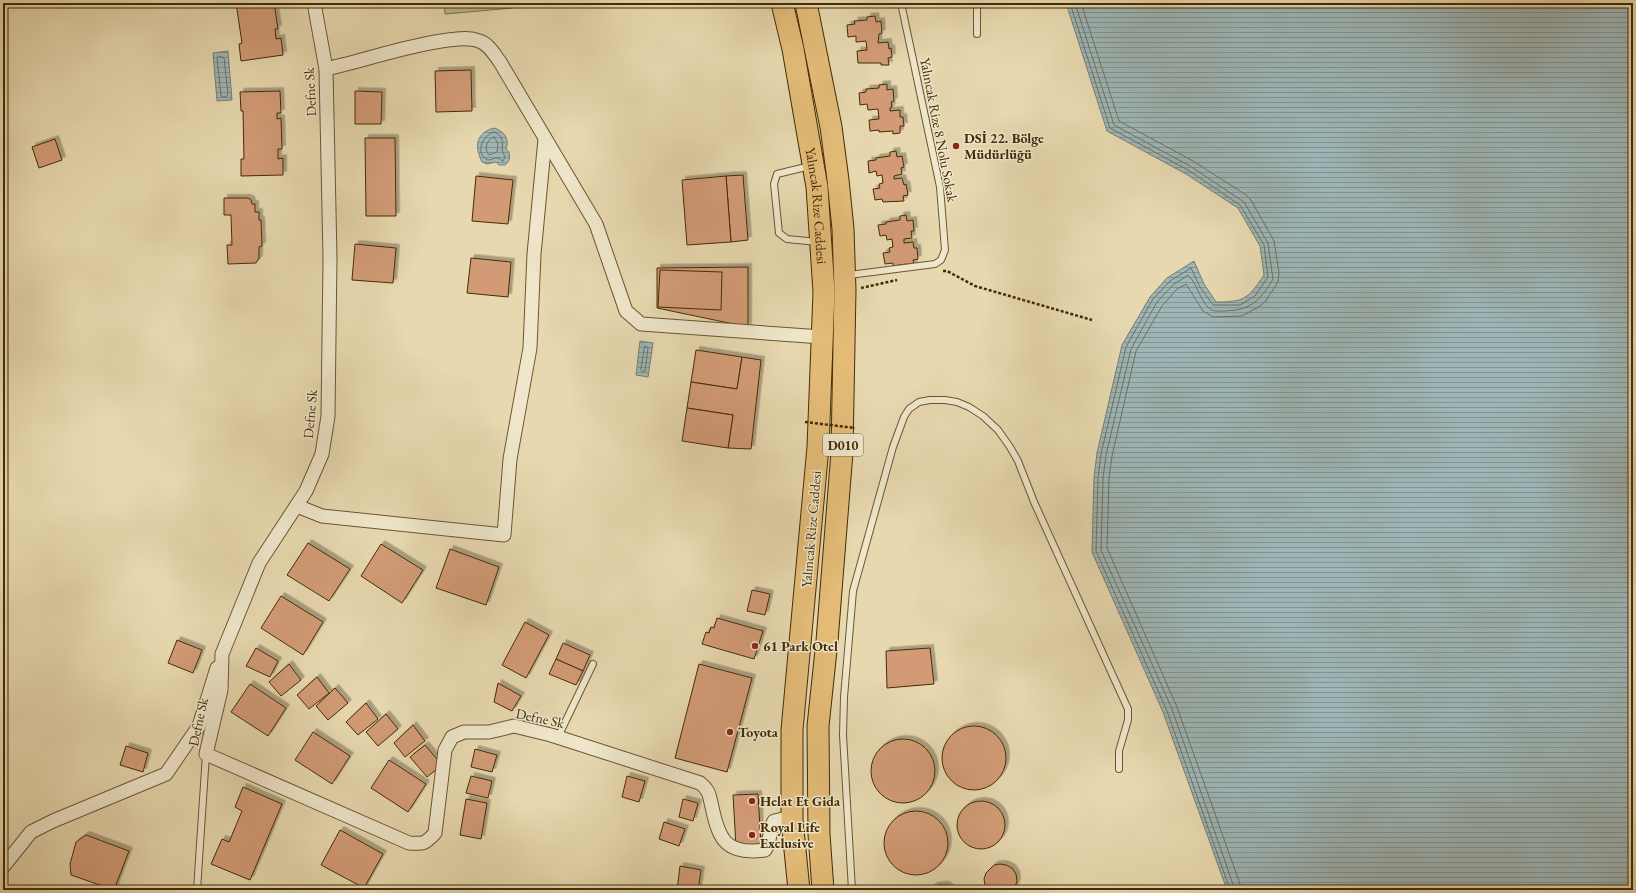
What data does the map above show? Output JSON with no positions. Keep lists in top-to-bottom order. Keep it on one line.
{"streets":{"highway":["Yalıncak Rize Caddesi","D010"],"street":["Defne Sk"],"lane":["Yalıncak Rize 8 Nolu Sokak"]},"crossings":[["Defne Sk","Yalıncak Rize Caddesi"],["Yalıncak Rize 8 Nolu Sokak","Yalıncak Rize Caddesi"]],"places":["DSİ 22. Bölge Müdürlüğü","61 Park Otel","Toyota","Helat Et Gida","Royal Life Exclusive"]}
